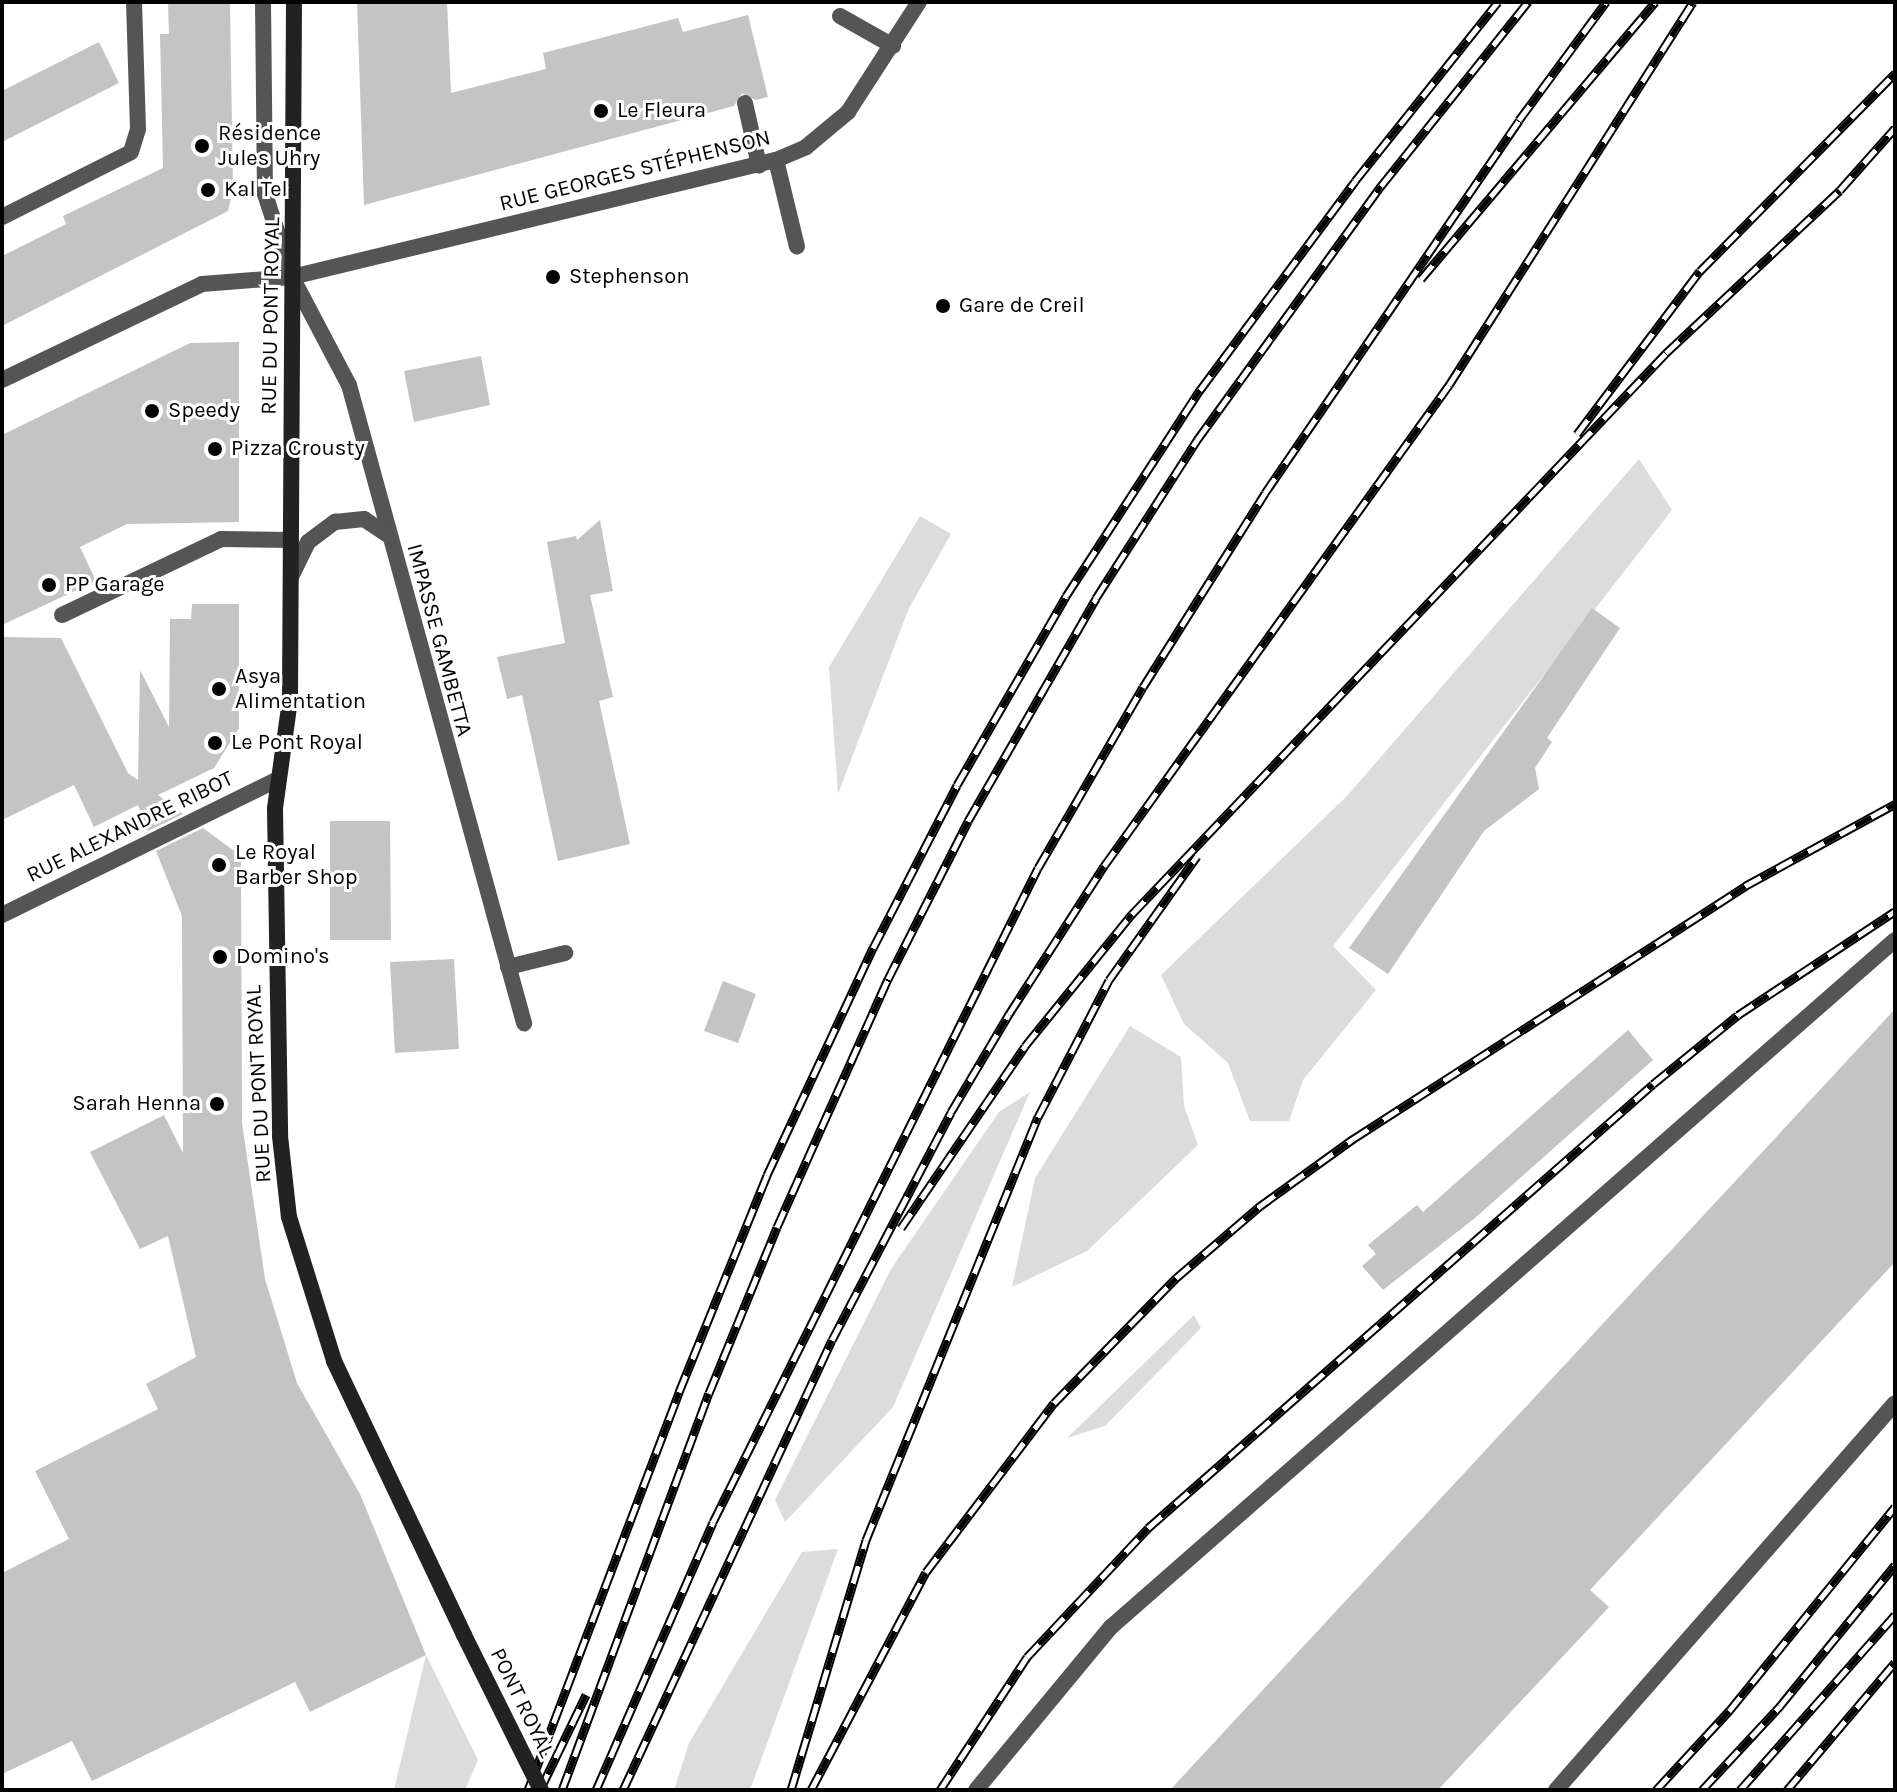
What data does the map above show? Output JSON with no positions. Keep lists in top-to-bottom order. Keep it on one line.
{"streets":{"main road":["RUE DU PONT ROYAL","PONT ROYAL"],"street":["RUE GEORGES STÉPHENSON","IMPASSE GAMBETTA","RUE ALEXANDRE RIBOT"]},"crossings":[["RUE GEORGES STÉPHENSON","RUE DU PONT ROYAL"],["RUE GEORGES STÉPHENSON","IMPASSE GAMBETTA"],["RUE DU PONT ROYAL","IMPASSE GAMBETTA"],["RUE DU PONT ROYAL","RUE ALEXANDRE RIBOT"],["RUE DU PONT ROYAL","PONT ROYAL"]],"places":["Le Fleura","Résidence Jules Uhry","Kal Tel","Stephenson","Gare de Creil","Speedy","Pizza Crousty","PP Garage","Asya Alimentation","Le Pont Royal","Le Royal Barber Shop","Domino's","Sarah Henna"]}
